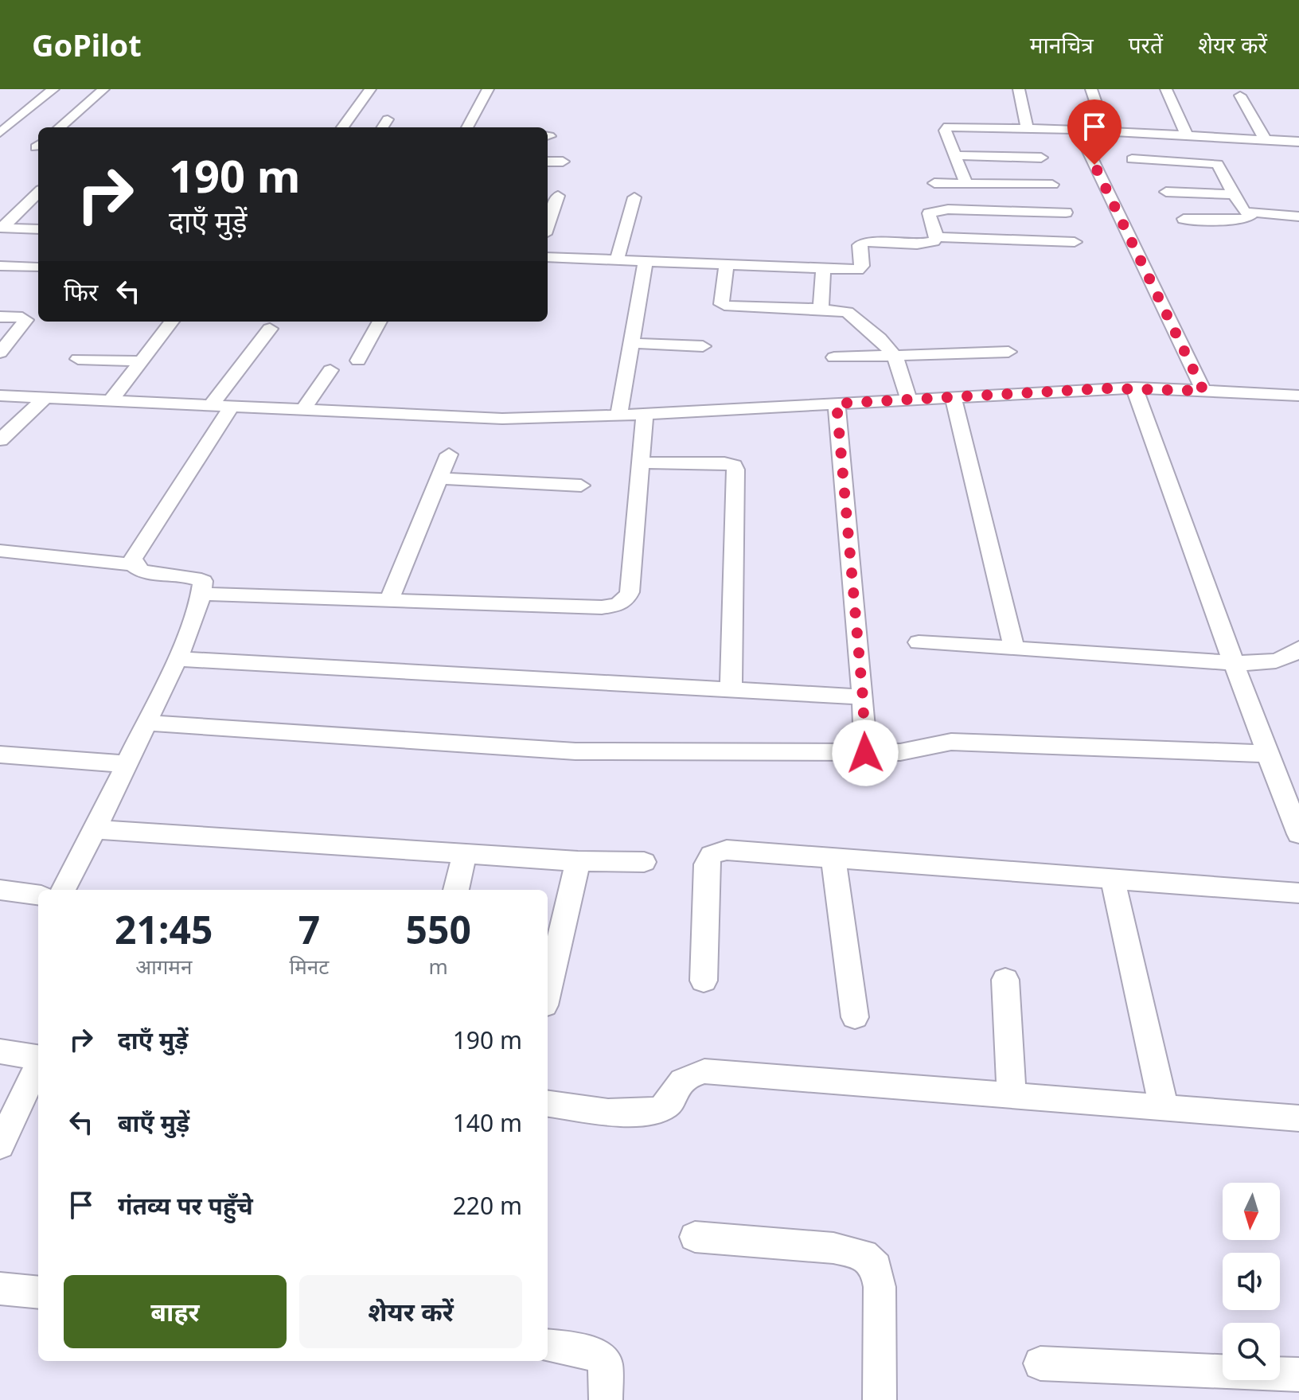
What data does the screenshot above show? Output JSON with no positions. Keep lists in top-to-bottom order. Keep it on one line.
{"north":"bottom","page":{"header":"GoPilot","nav":["मानचित्र","परतें","शेयर करें"],"turn":["190 m","दाएँ मुड़ें"],"then":"फिर","eta":["21:45","आगमन","7","मिनट","550","m"],"list":[{"name":"दाएँ मुड़ें","value":"190 m"},{"name":"बाएँ मुड़ें","value":"140 m"},{"name":"गंतव्य पर पहुँचे","value":"220 m"}],"buttons":["बाहर","शेयर करें"]}}
